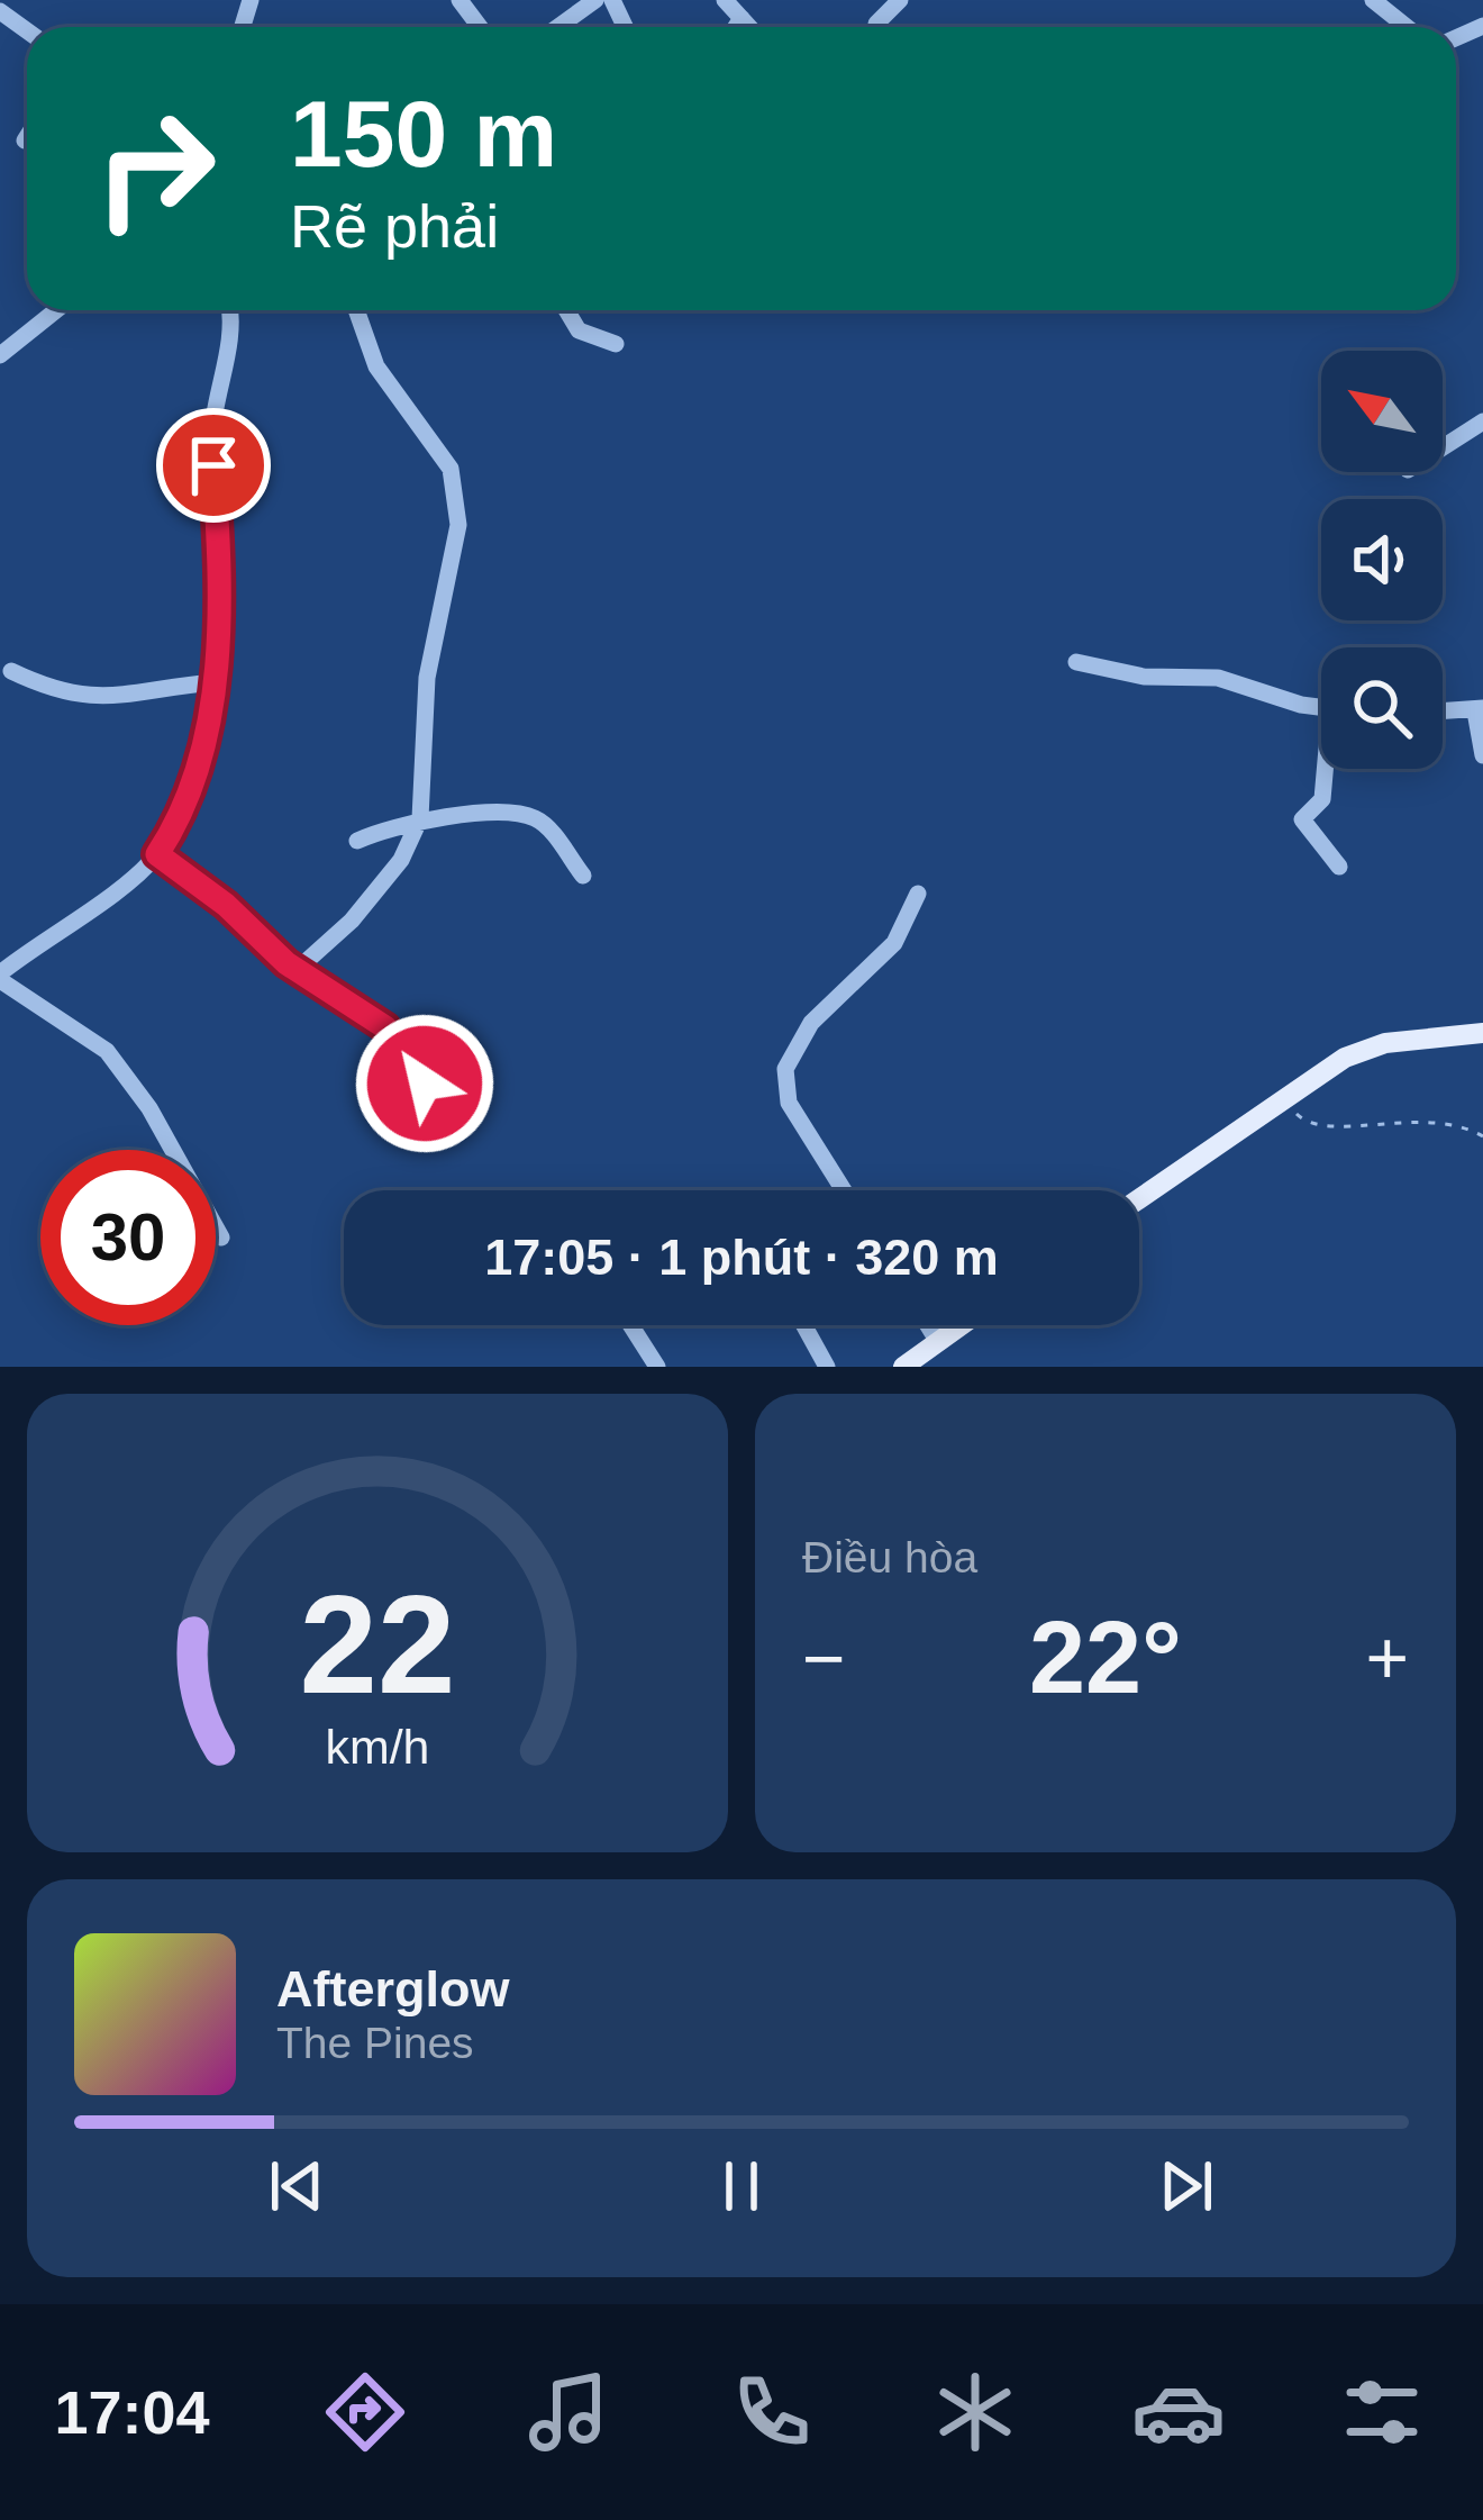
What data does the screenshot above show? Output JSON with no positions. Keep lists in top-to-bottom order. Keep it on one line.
{"north":"top left","page":{"turn":["150 m","Rẽ phải"],"limit":"30","trip":"17:05 · 1 phút · 320 m","tile":"Điều hòa","heat":["−","22°","+"],"song":["Afterglow","The Pines"],"tabs":"17:04","gauge":["22","km/h"]}}
